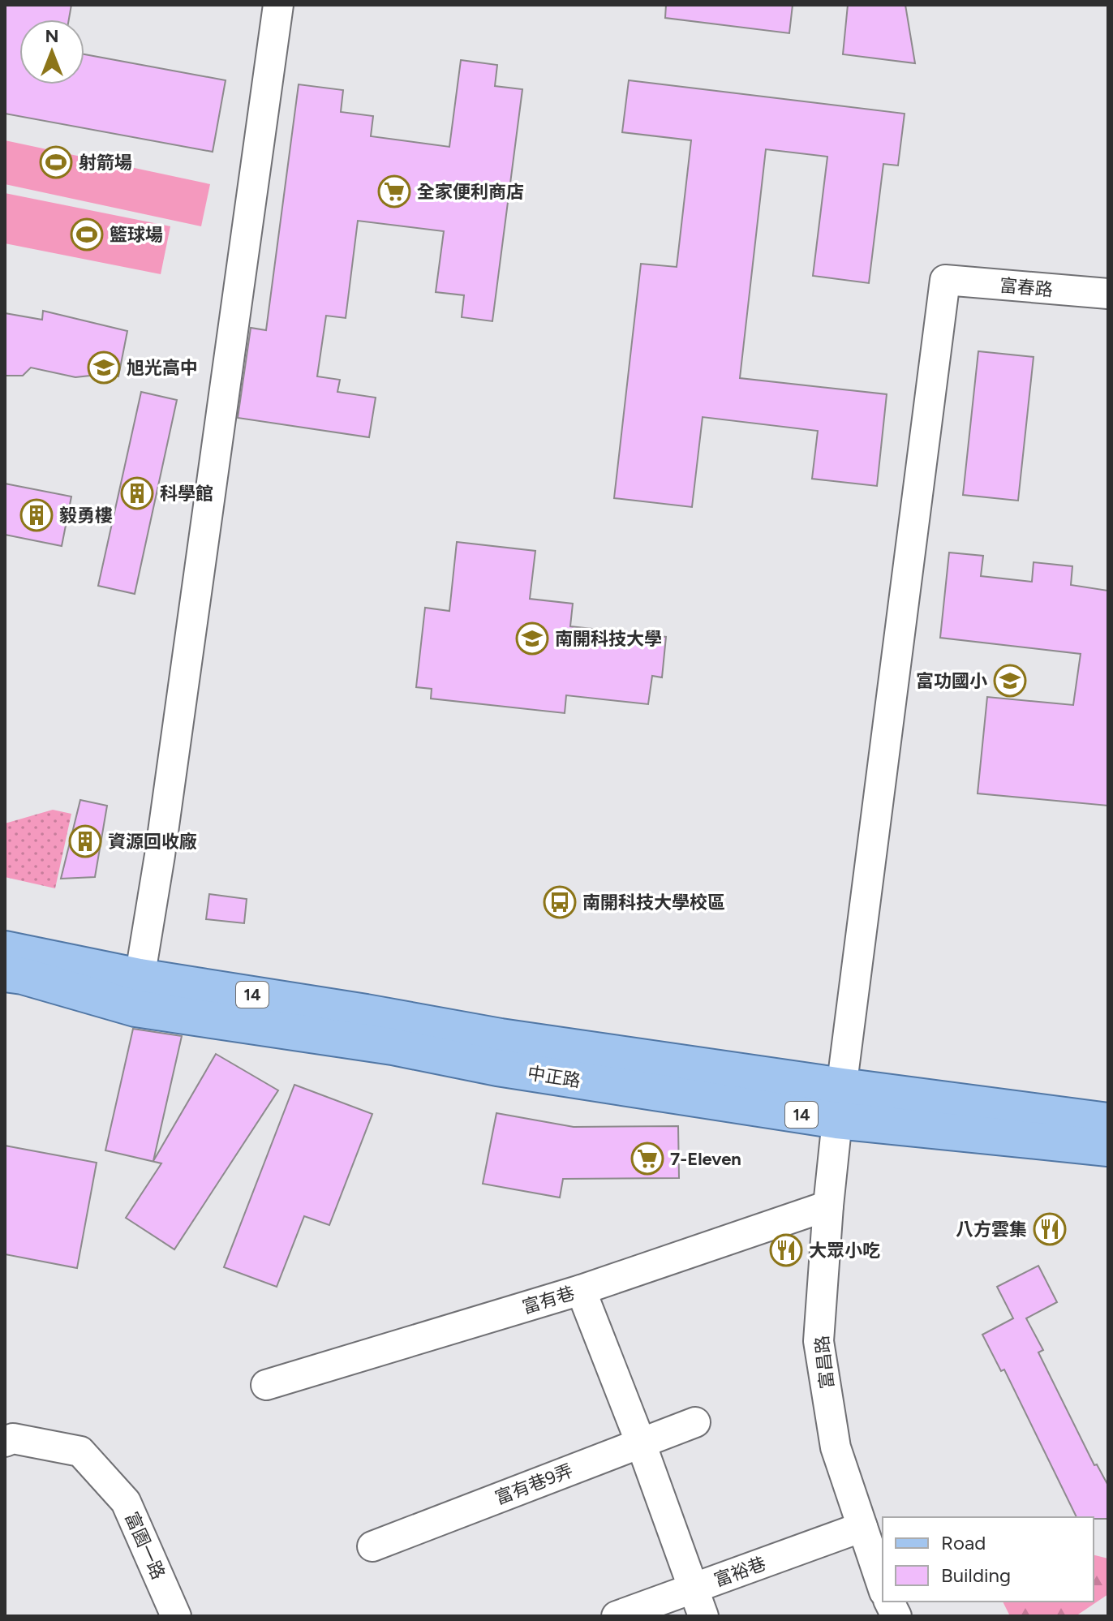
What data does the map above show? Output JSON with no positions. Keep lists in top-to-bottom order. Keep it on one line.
{"streets":{"main road":["14","中正路"],"street":["富春路","富有巷","富昌路","富有巷9弄","富園一路","富裕巷"]},"crossings":[["富春路","富昌路"],["中正路","富昌路"],["富有巷","富昌路"],["富昌路","富裕巷"]],"places":{"sports":["射箭場","籃球場"],"supermarket":["全家便利商店","7-Eleven"],"school or university":["旭光高中","南開科技大學","富功國小"],"building":["科學館","毅勇樓","資源回收廠"],"bus stop":["南開科技大學校區"],"restaurant":["八方雲集","大眾小吃"]},"legend":["Road","Building"],"north":"top"}
